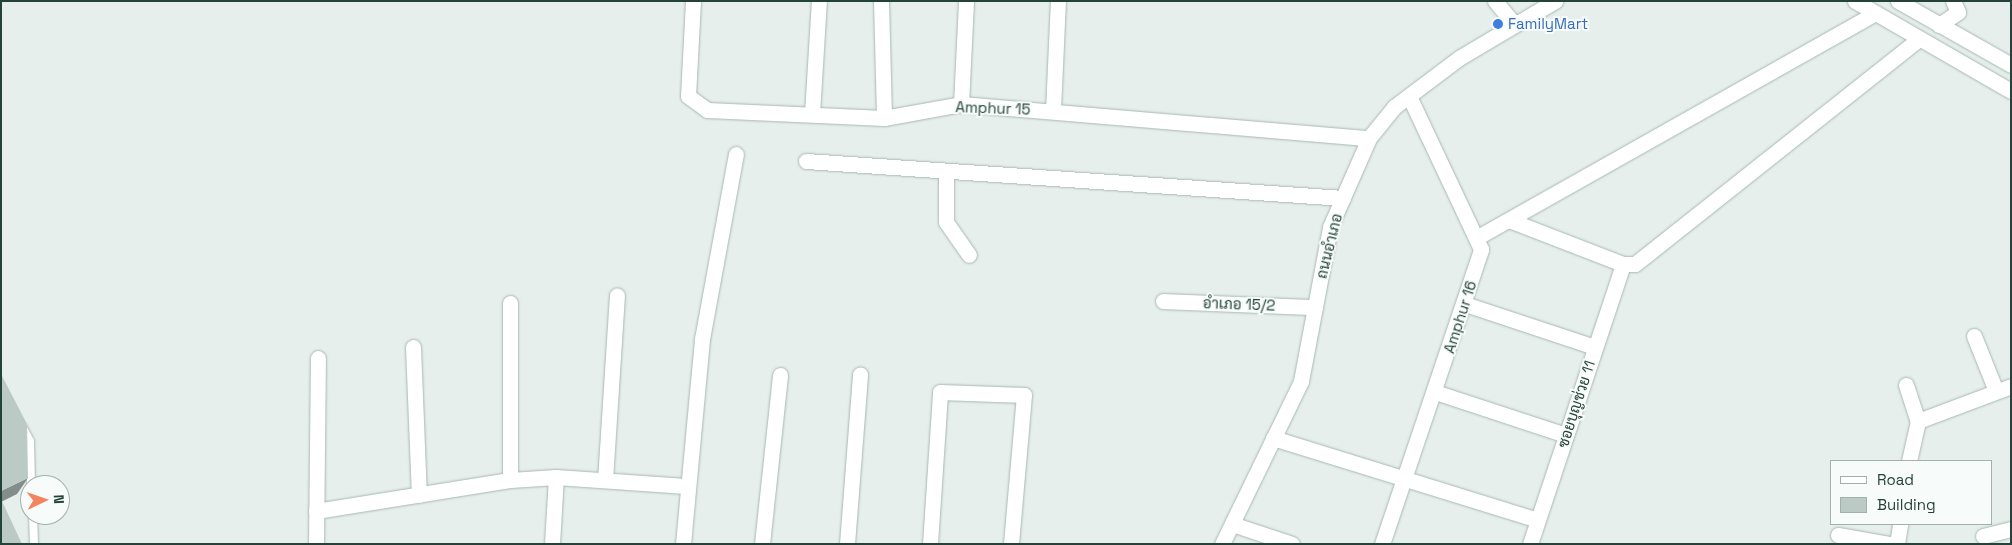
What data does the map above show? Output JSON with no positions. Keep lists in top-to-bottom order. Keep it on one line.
{"streets":{"street":["Amphur 15","ถนนอำเภอ","อำเภอ 15/2","Amphur 16","ซอยบุญช่วย 11"]},"crossings":[["Amphur 15","ถนนอำเภอ"],["ถนนอำเภอ","อำเภอ 15/2"],["ถนนอำเภอ","Amphur 16"]],"places":["FamilyMart"],"legend":["Road","Building"],"north":"right"}
